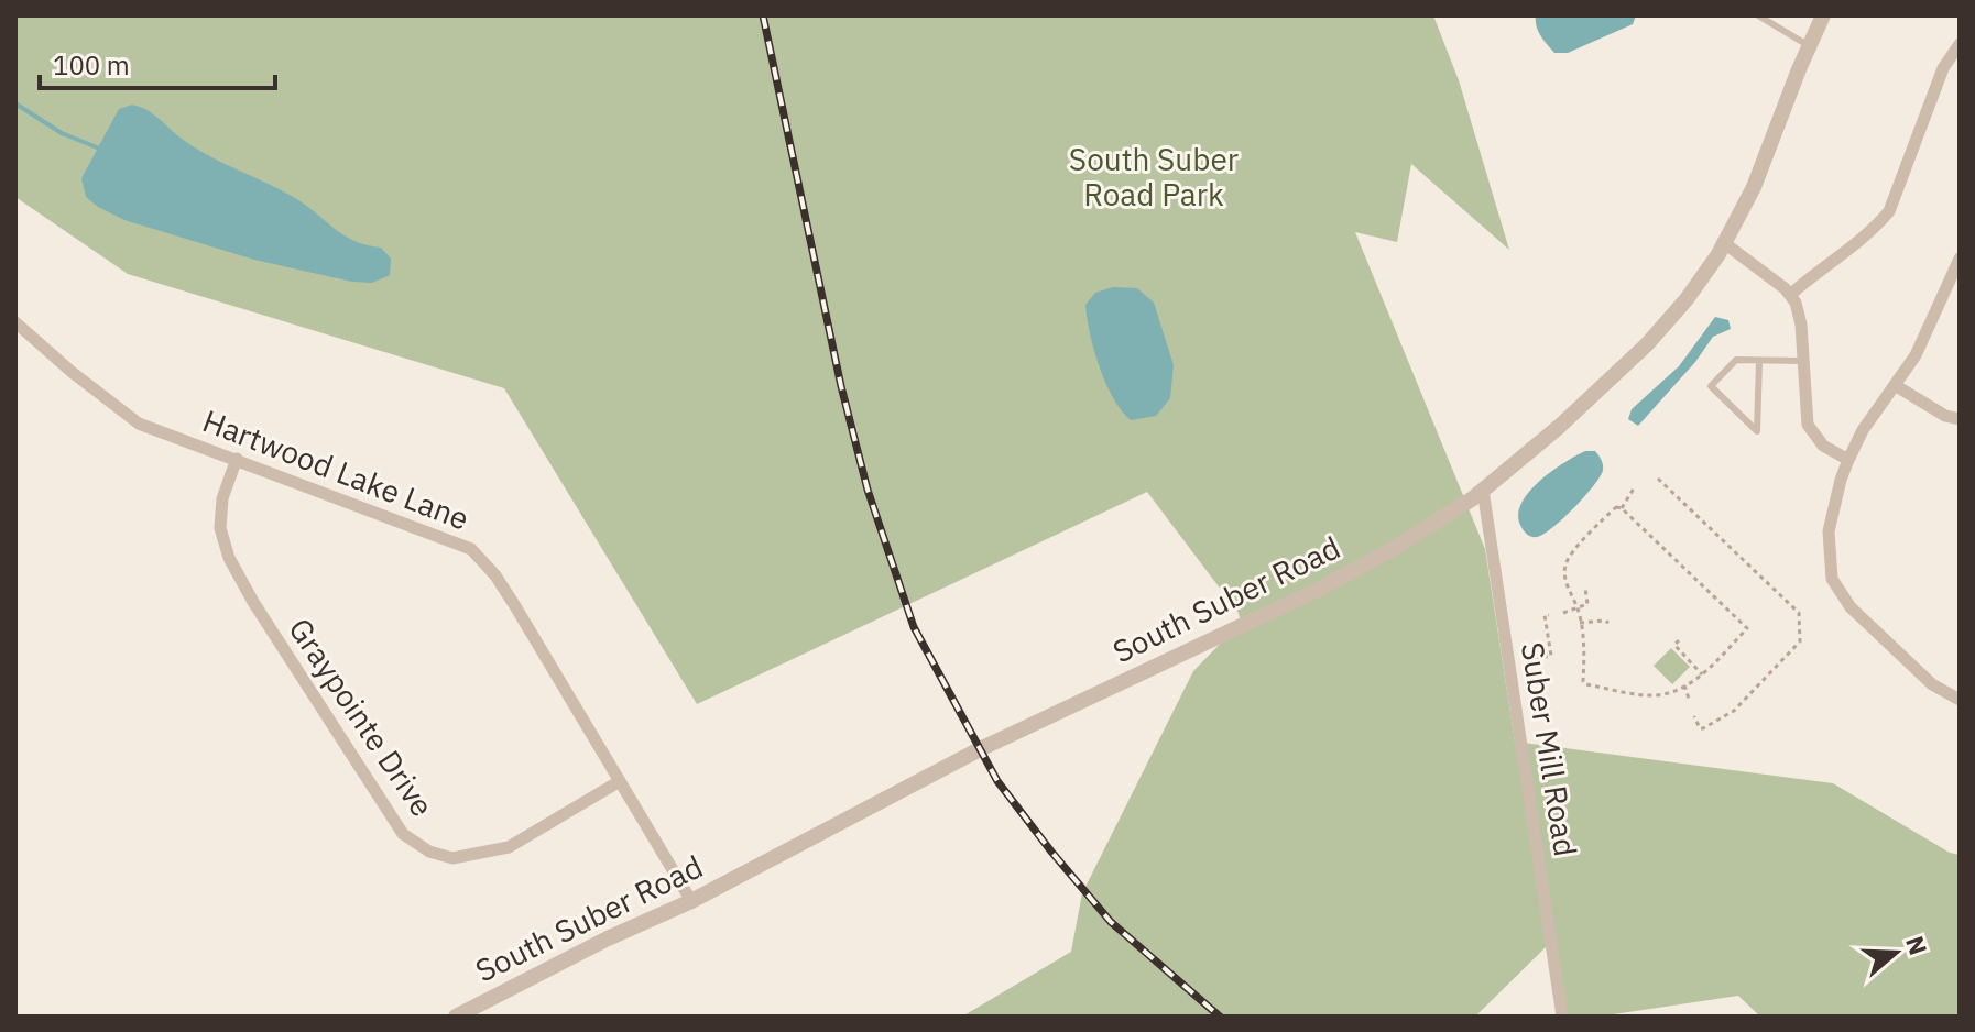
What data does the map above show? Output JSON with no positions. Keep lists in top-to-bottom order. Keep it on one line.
{"streets":{"street":["Hartwood Lake Lane","South Suber Road","Graypointe Drive","Suber Mill Road"]},"crossings":[["Hartwood Lake Lane","South Suber Road"],["Hartwood Lake Lane","Graypointe Drive"],["South Suber Road","Suber Mill Road"]],"parks":["South Suber Road Park"],"scale_bar":"100 m","north":"right"}
